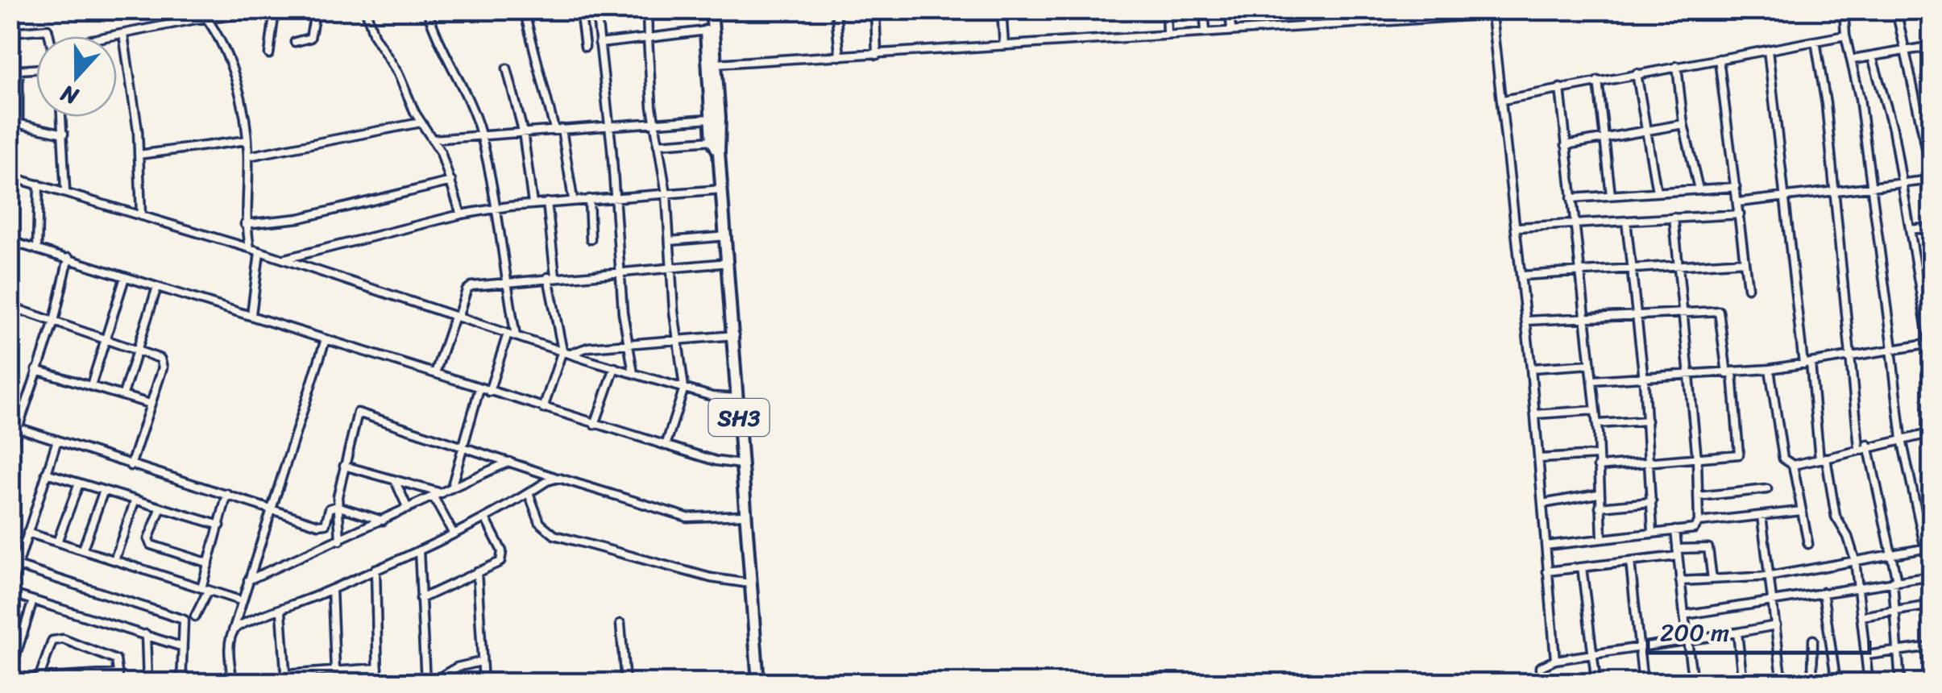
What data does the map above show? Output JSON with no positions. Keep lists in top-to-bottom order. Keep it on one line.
{"streets":{"main road":["SH3"]},"scale_bar":"200 m","north":"bottom"}
